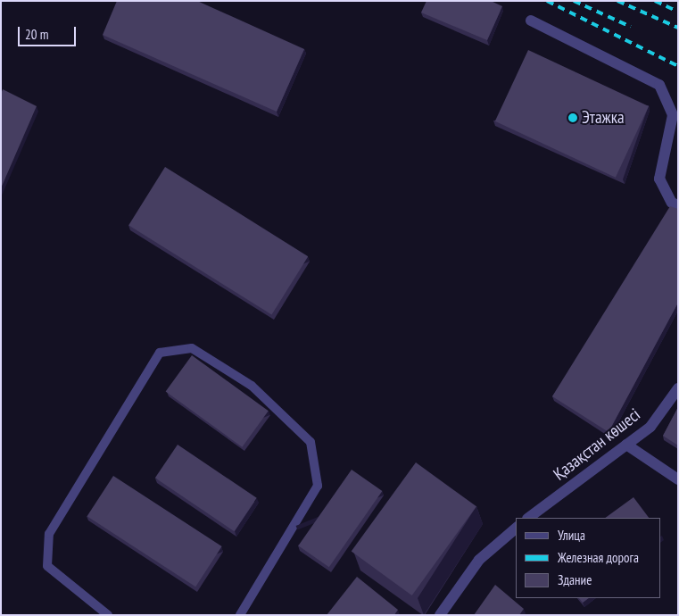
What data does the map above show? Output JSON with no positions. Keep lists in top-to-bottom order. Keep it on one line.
{"streets":{"street":["Қазақстан көшесі"]},"places":["Этажка"],"legend":["Улица","Железная дорога","Здание"],"scale_bar":"20 m"}
